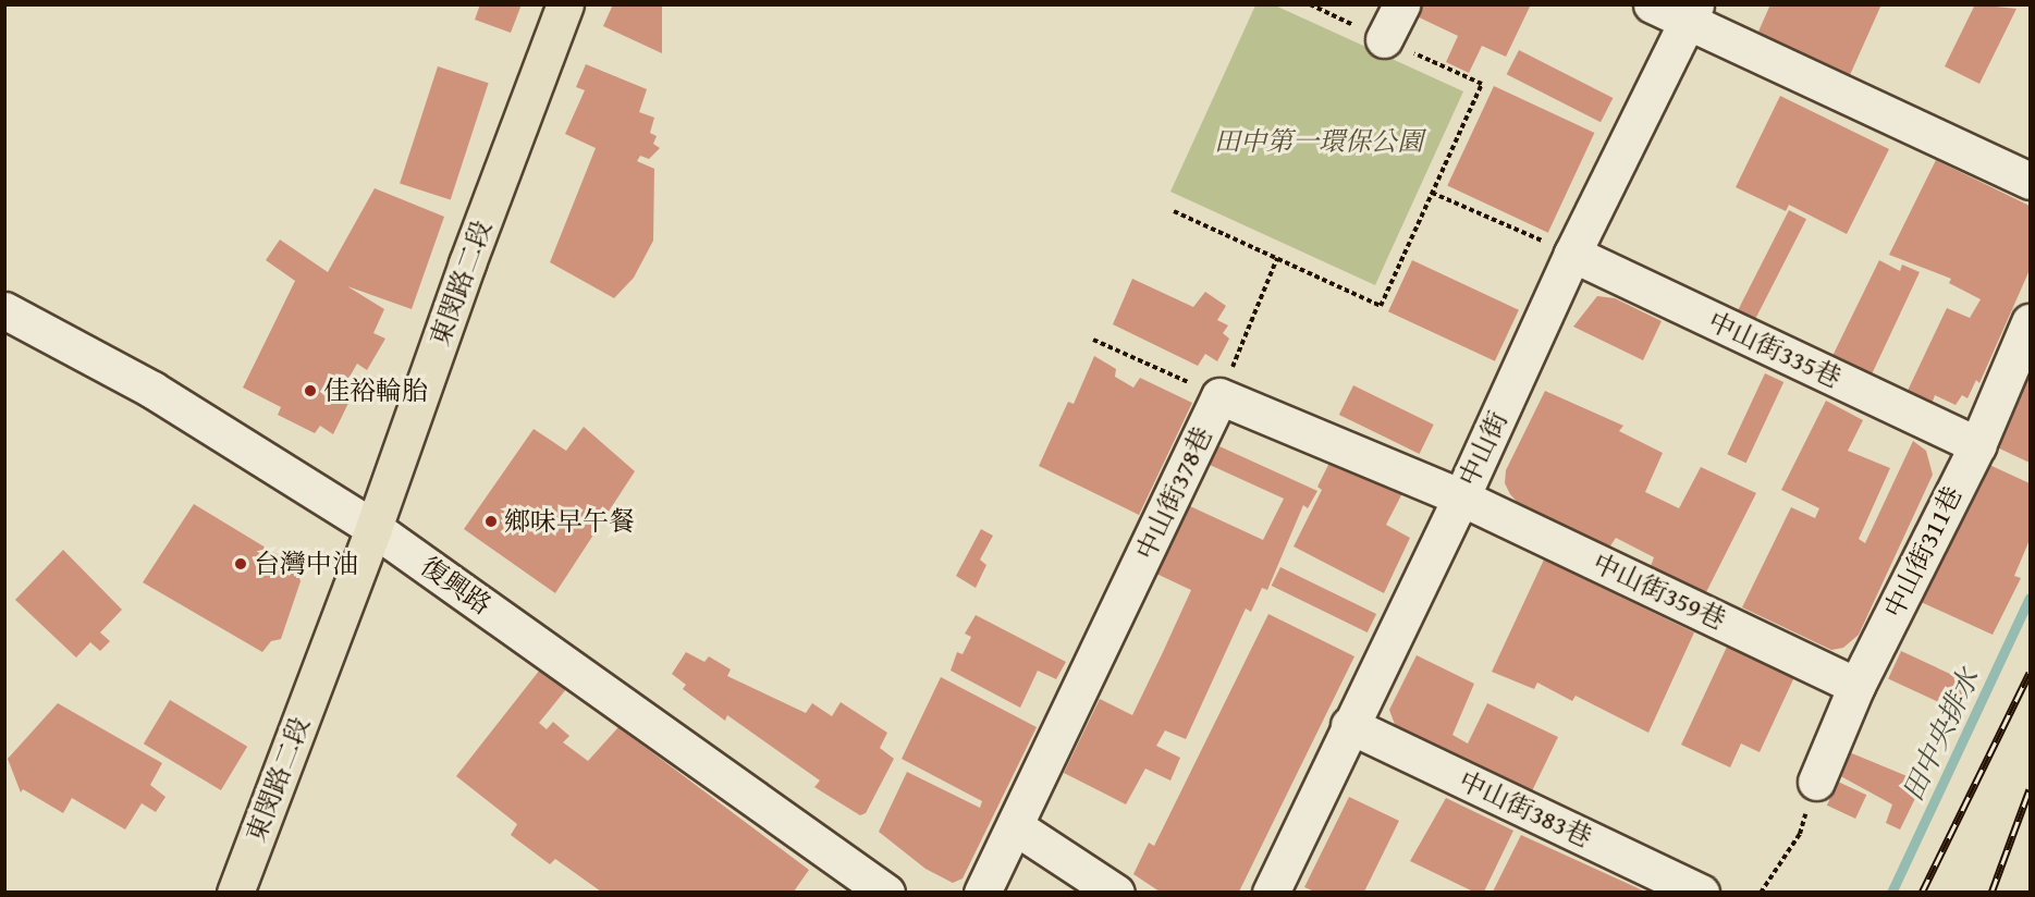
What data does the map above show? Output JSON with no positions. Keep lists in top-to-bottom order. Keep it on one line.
{"streets":{"main road":["東閔路二段"],"street":["中山街335巷","中山街","中山街378巷","中山街311巷","復興路","中山街359巷","中山街383巷"]},"crossings":[["東閔路二段","復興路"],["中山街335巷","中山街"],["中山街335巷","中山街311巷"],["中山街","中山街378巷"],["中山街","中山街359巷"],["中山街","中山街383巷"],["中山街378巷","中山街359巷"],["中山街311巷","中山街359巷"]],"water":["田中央排水"],"parks":["田中第一環保公園"],"places":["佳裕輪胎","鄉味早午餐","台灣中油"]}
